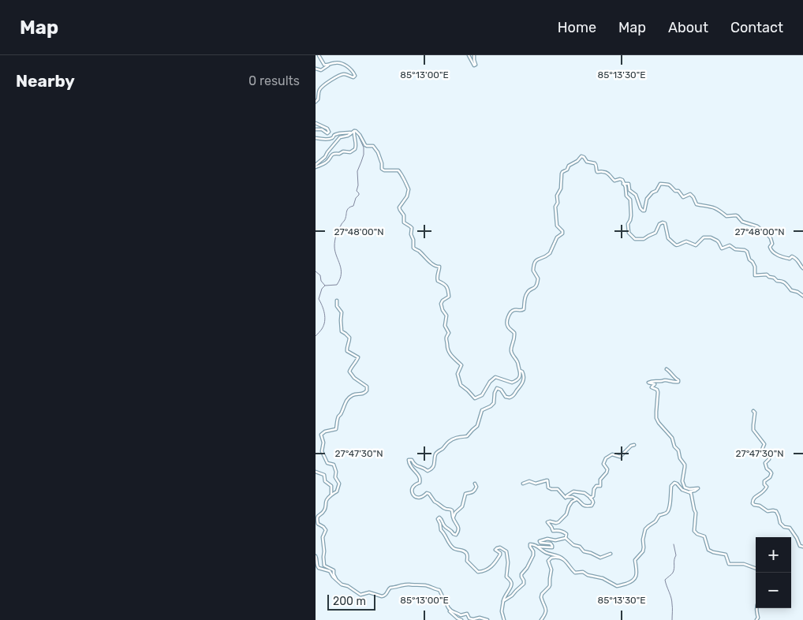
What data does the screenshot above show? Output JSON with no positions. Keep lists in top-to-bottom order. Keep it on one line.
{"scale_bar":"200 m","page":{"header":"Map","nav":["Home","Map","About","Contact"],"heading":["Nearby","0 results"],"map_buttons":["+","−"],"scale":"200 m"},"coordinates":["85°13'00\"E","85°13'30\"E","27°48'00\"N","27°47'30\"N"]}
